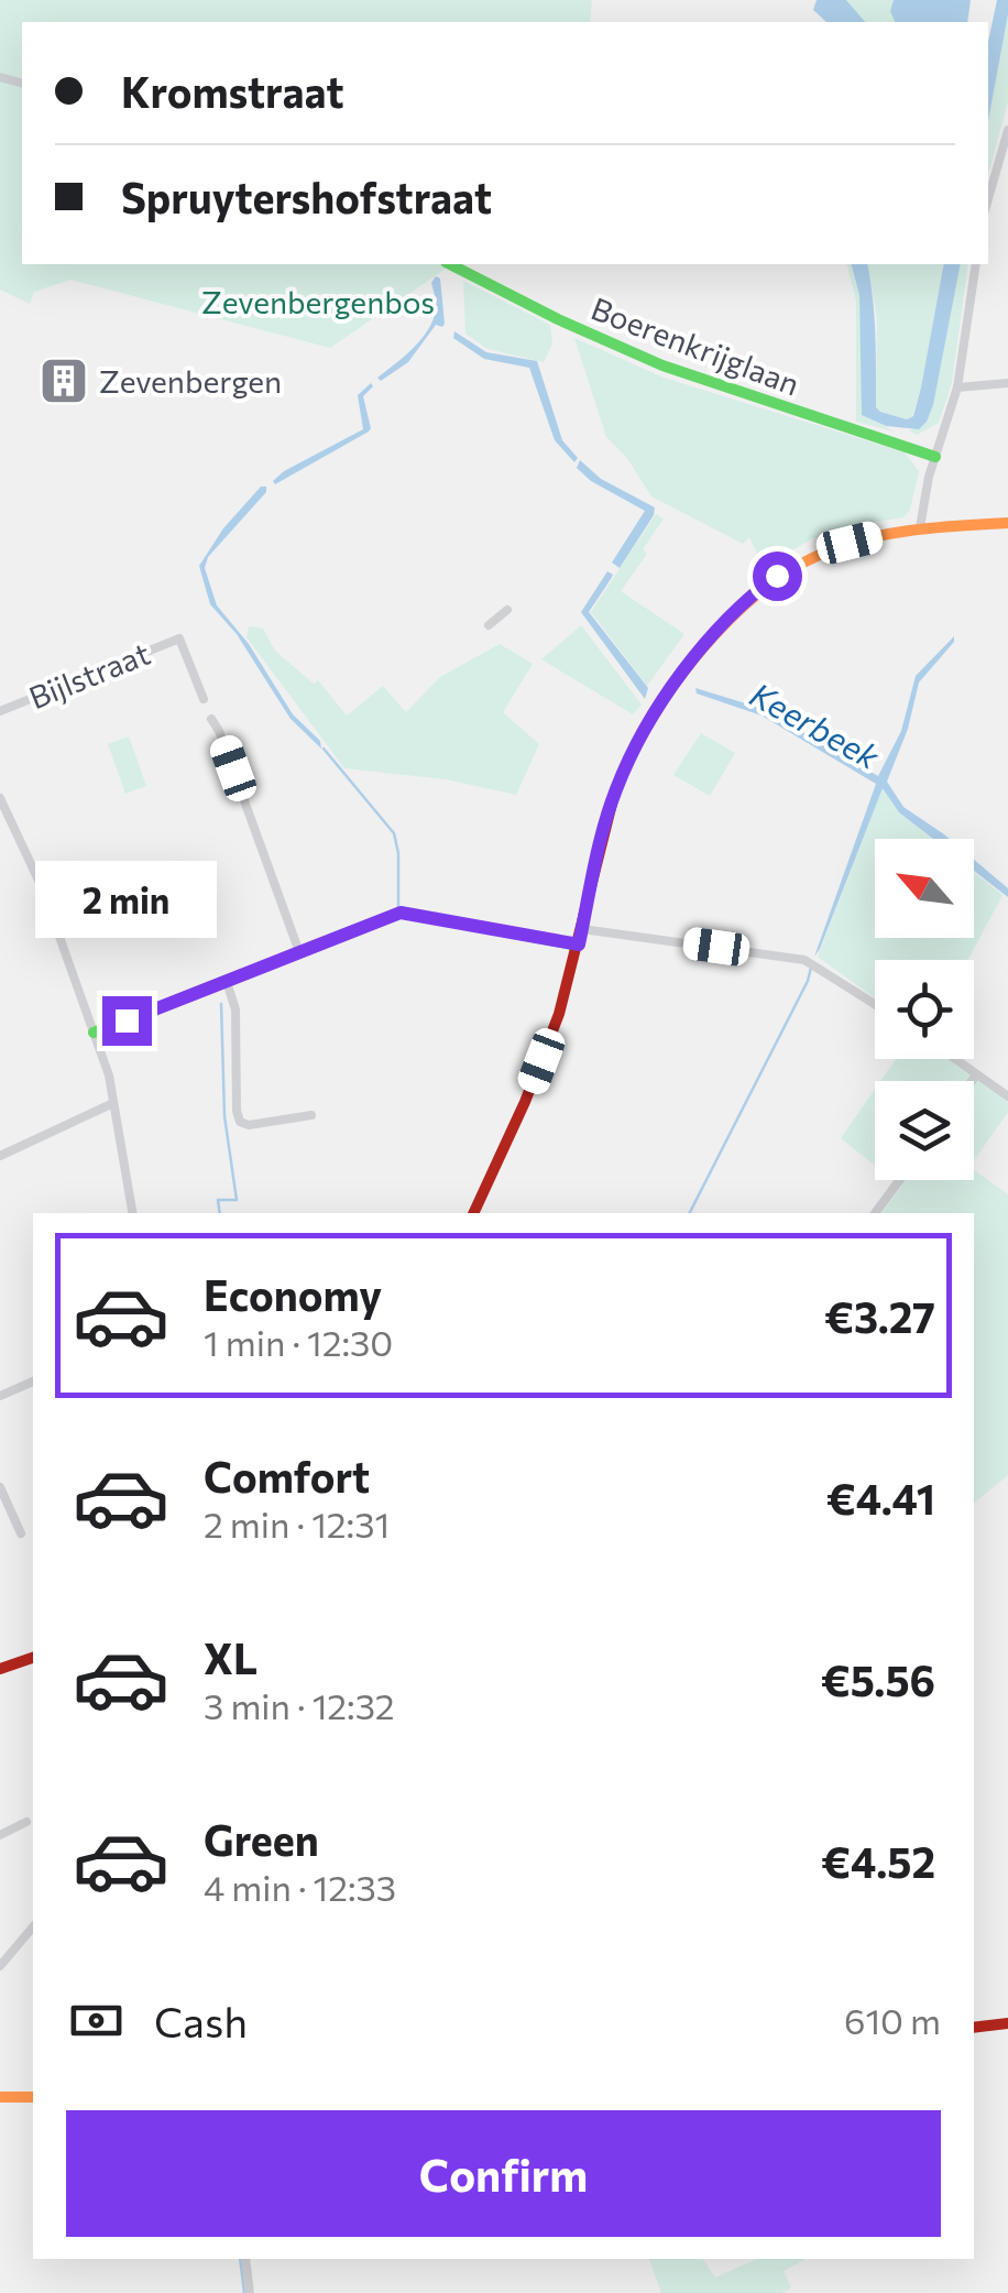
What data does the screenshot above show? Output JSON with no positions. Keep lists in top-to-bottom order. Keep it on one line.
{"streets":{"street":["Boerenkrijglaan","Bijlstraat"]},"water":["Keerbeek"],"parks":["Zevenbergenbos"],"places":{"building":["Zevenbergen"]},"north":"top left","page":{"banner":["Kromstraat","Spruytershofstraat"],"bubble":"2 min","list":[{"name":"Economy","note":"1 min · 12:30","value":"€3.27"},{"name":"Comfort","note":"2 min · 12:31","value":"€4.41"},{"name":"XL","note":"3 min · 12:32","value":"€5.56"},{"name":"Green","note":"4 min · 12:33","value":"€4.52"}],"pay":["Cash","610 m"],"buttons":"Confirm"}}
